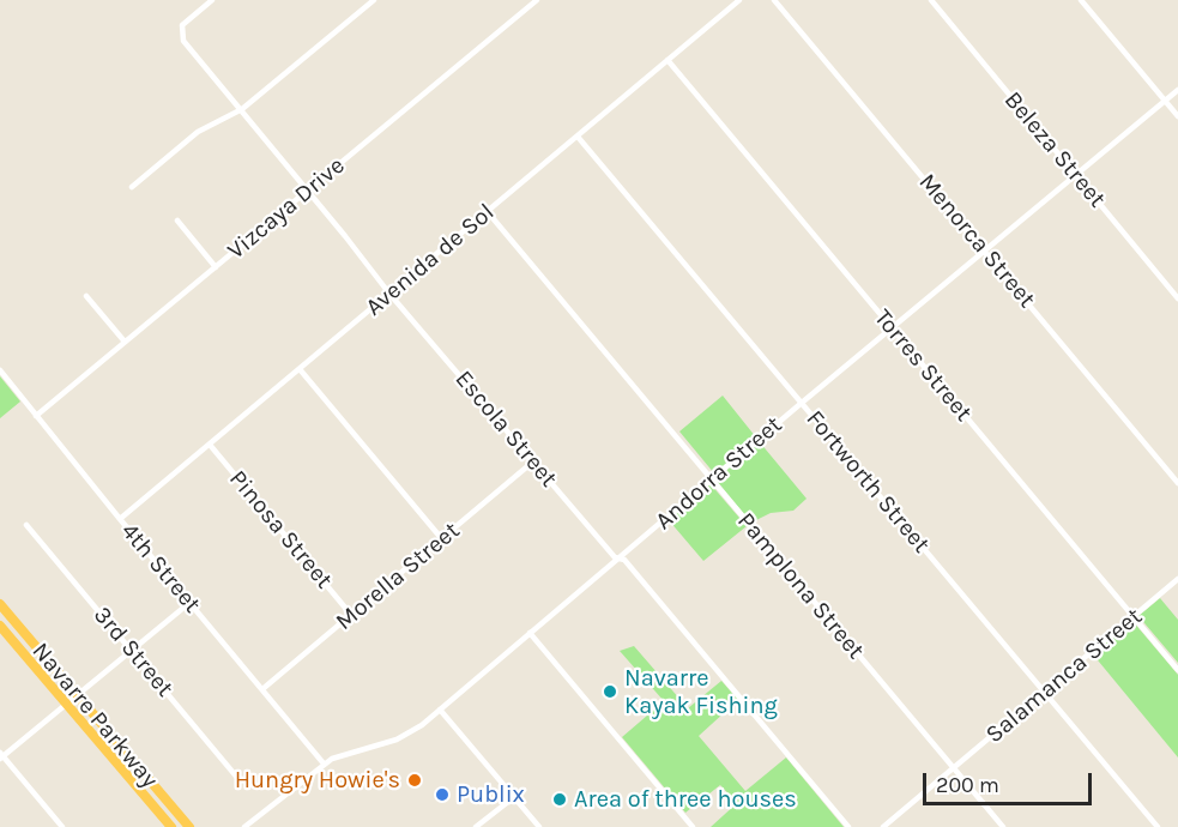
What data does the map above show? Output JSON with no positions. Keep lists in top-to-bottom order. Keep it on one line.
{"streets":{"highway":["Navarre Parkway"],"street":["Beleza Street","Vizcaya Drive","Menorca Street","Avenida de Sol","Torres Street","Escola Street","Andorra Street","Fortworth Street","Pinosa Street","4th Street","Morella Street","Pamplona Street","3rd Street","Salamanca Street"]},"crossings":[["Beleza Street","Andorra Street"],["Vizcaya Drive","Escola Street"],["Vizcaya Drive","4th Street"],["Menorca Street","Andorra Street"],["Avenida de Sol","Torres Street"],["Avenida de Sol","Escola Street"],["Avenida de Sol","Fortworth Street"],["Avenida de Sol","Pinosa Street"],["Avenida de Sol","4th Street"],["Avenida de Sol","Pamplona Street"],["Torres Street","Andorra Street"],["Torres Street","Salamanca Street"],["Escola Street","Andorra Street"],["Escola Street","Morella Street"],["Andorra Street","Fortworth Street"],["Andorra Street","4th Street"],["Andorra Street","Pamplona Street"],["Fortworth Street","Salamanca Street"],["Pinosa Street","Morella Street"],["4th Street","Morella Street"],["Pamplona Street","Salamanca Street"]],"places":["Navarre Kayak Fishing","Hungry Howie's","Publix","Area of three houses"],"scale_bar":"200 m"}
